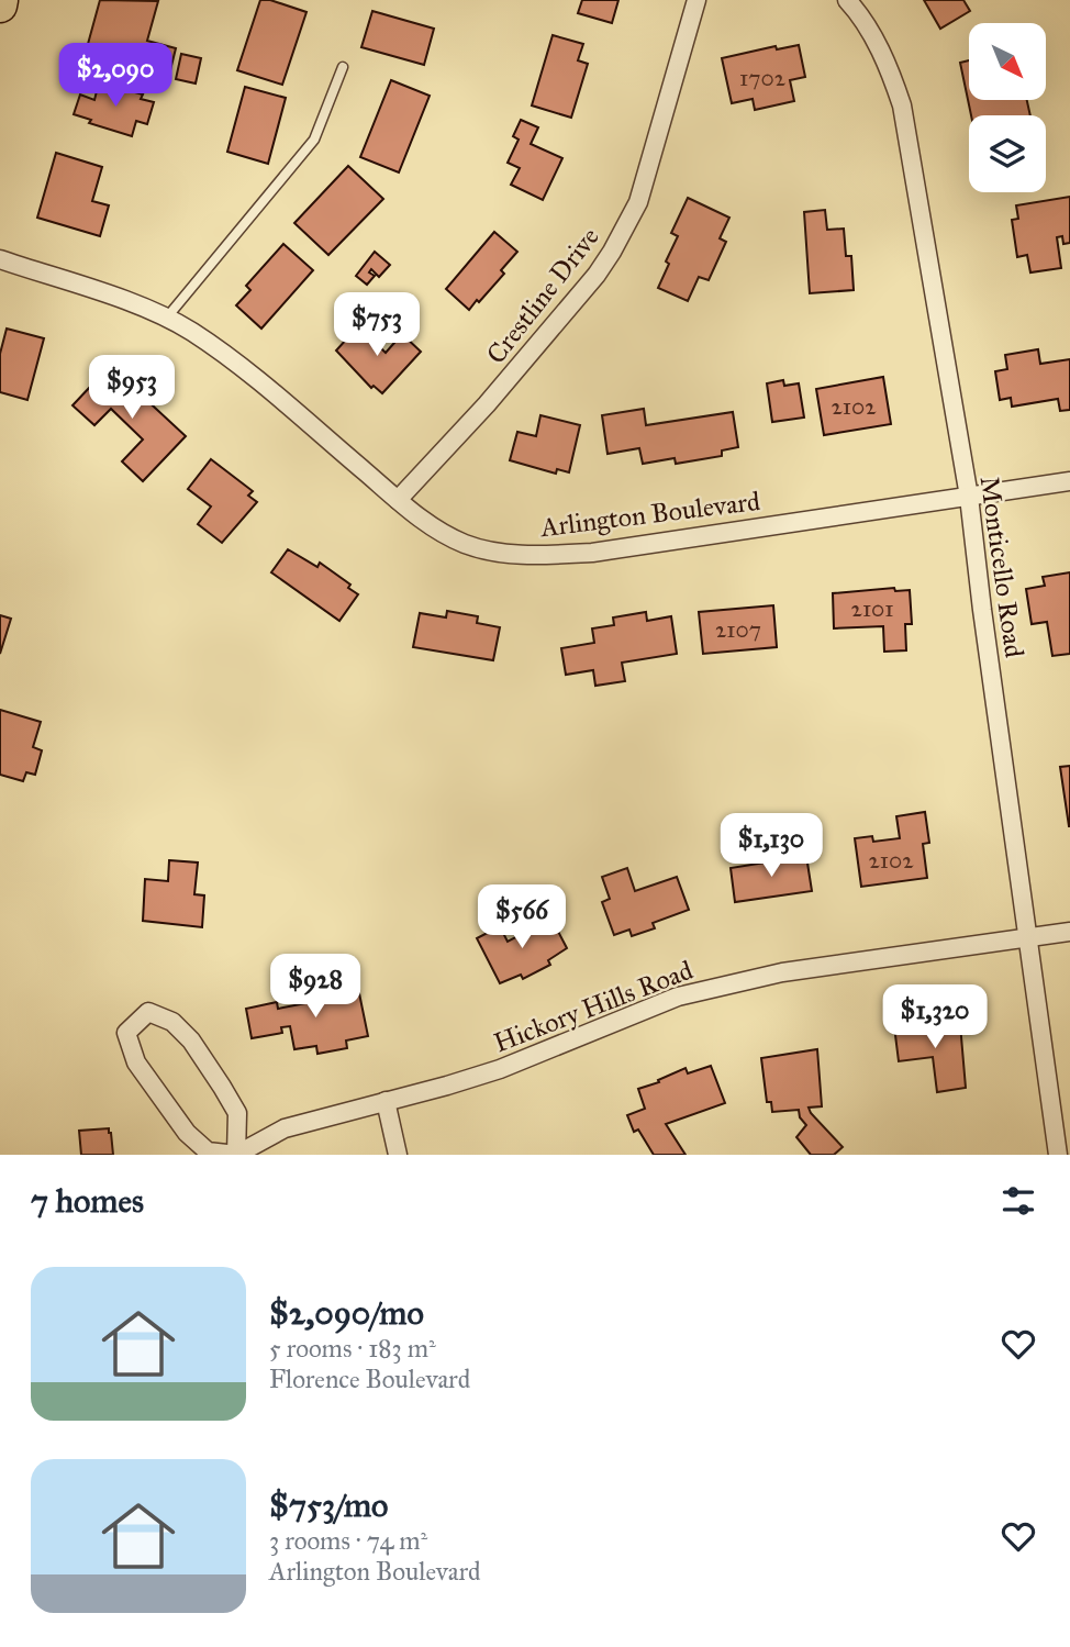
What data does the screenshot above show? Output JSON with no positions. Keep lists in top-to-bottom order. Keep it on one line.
{"streets":{"street":["Crestline Drive","Arlington Boulevard","Monticello Road","Hickory Hills Road"]},"crossings":[["Crestline Drive","Arlington Boulevard"],["Arlington Boulevard","Monticello Road"],["Monticello Road","Hickory Hills Road"]],"house_numbers":["1702","2102","2101","2107","2102"],"north":"bottom right","page":{"price":["$2,090","$753","$953","$1,130","$566","$928","$1,320"],"heading":"7 homes","list":[{"name":"$2,090/mo","note":"5 rooms · 183 m² · Florence Boulevard"},{"name":"$753/mo","note":"3 rooms · 74 m² · Arlington Boulevard"}]}}
